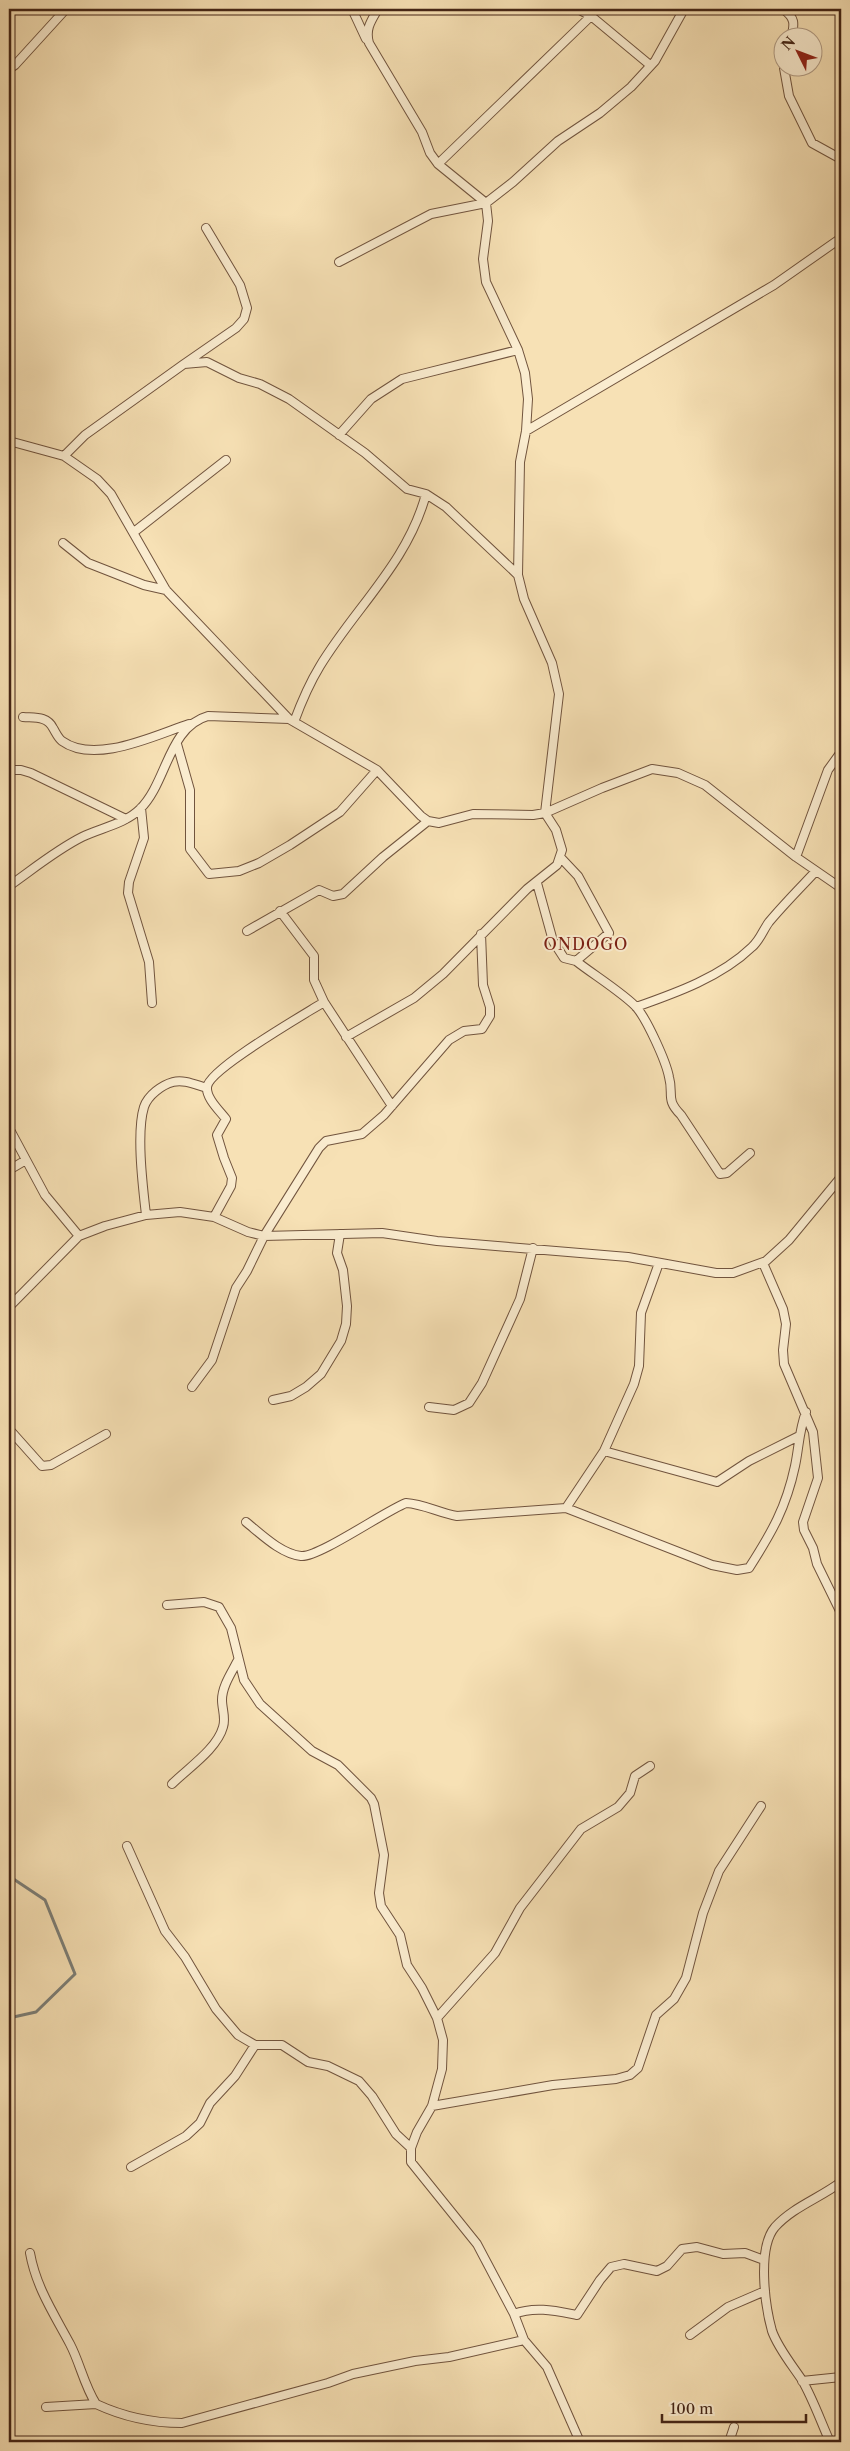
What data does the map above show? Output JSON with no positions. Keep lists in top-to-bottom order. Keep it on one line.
{"districts":["ONDOGO"],"scale_bar":"100 m","north":"top left"}
